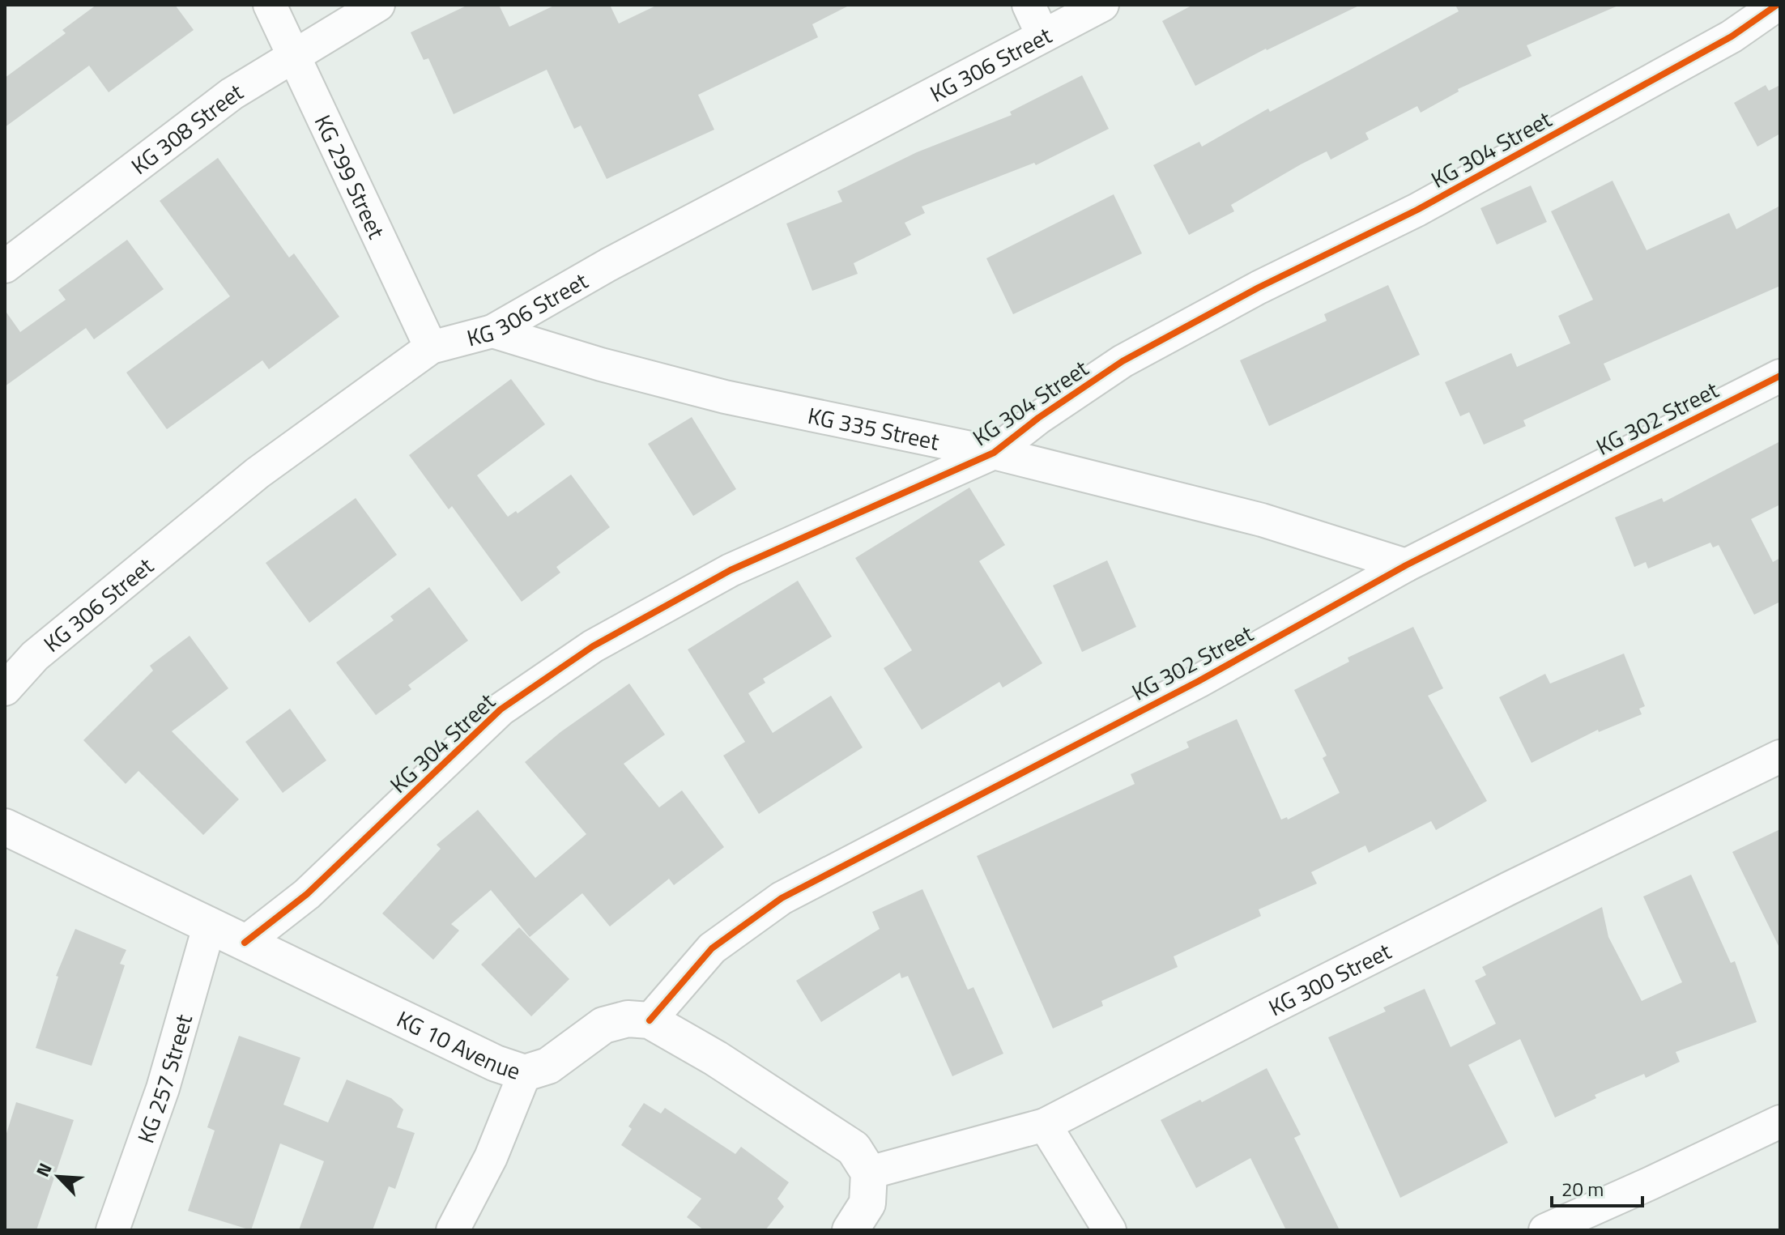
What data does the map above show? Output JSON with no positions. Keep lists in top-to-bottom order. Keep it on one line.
{"streets":{"street":["KG 306 Street","KG 308 Street","KG 304 Street","KG 299 Street","KG 302 Street","KG 335 Street","KG 300 Street","KG 10 Avenue","KG 257 Street"]},"crossings":[["KG 306 Street","KG 299 Street"],["KG 306 Street","KG 335 Street"],["KG 308 Street","KG 299 Street"],["KG 304 Street","KG 335 Street"],["KG 304 Street","KG 10 Avenue"],["KG 302 Street","KG 335 Street"],["KG 302 Street","KG 10 Avenue"],["KG 10 Avenue","KG 257 Street"]],"scale_bar":"20 m","north":"top left"}
